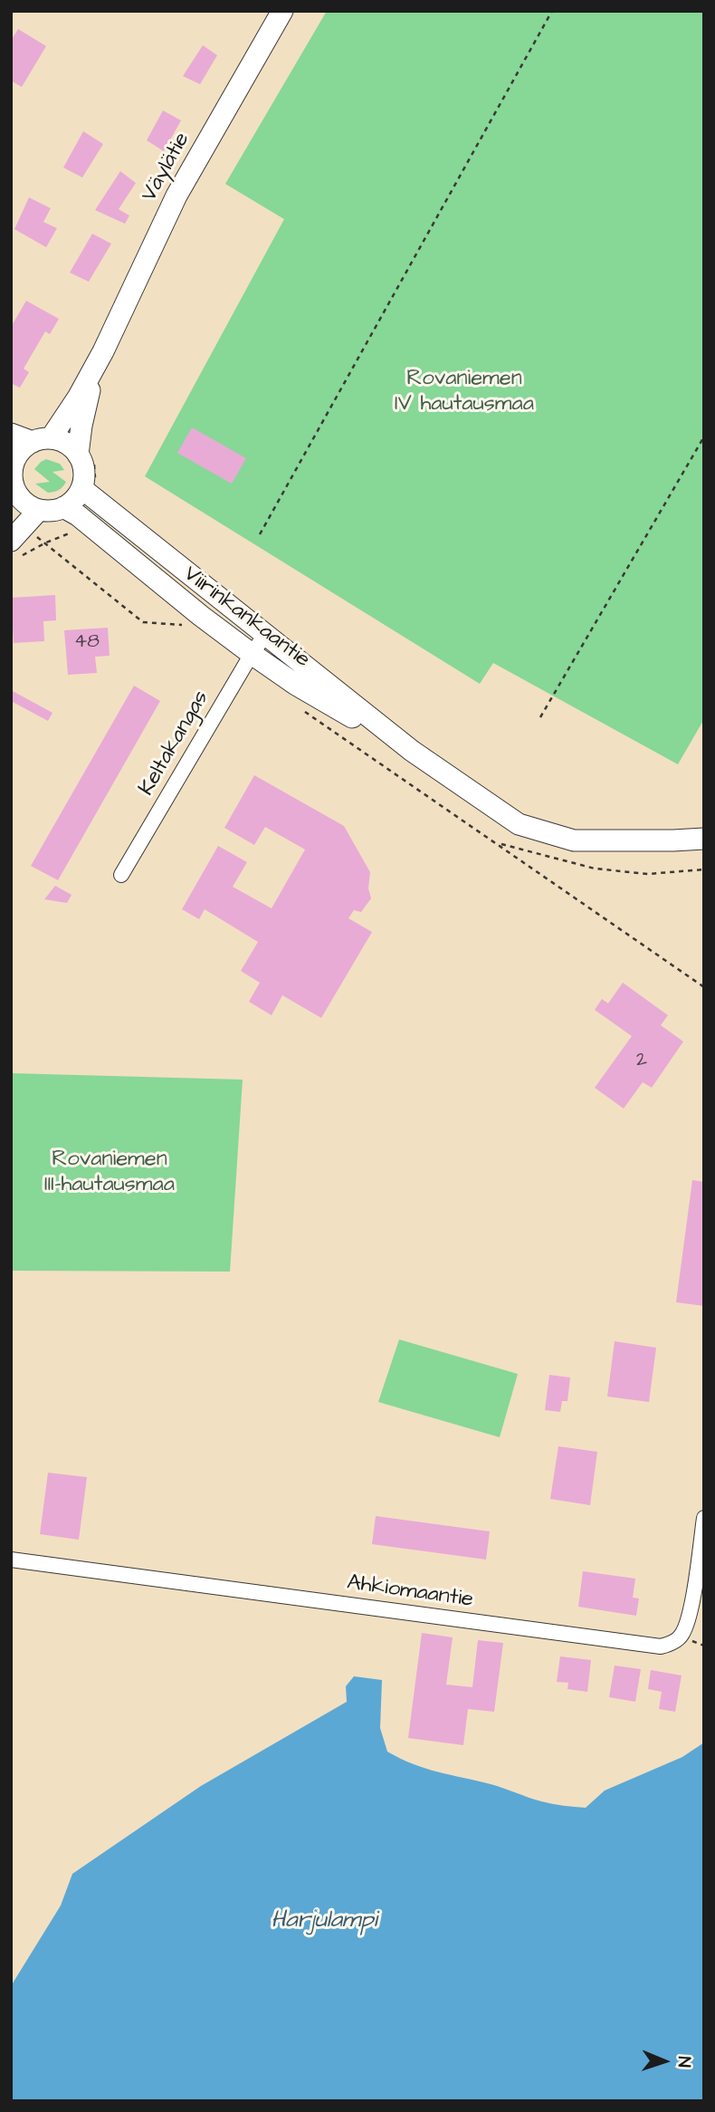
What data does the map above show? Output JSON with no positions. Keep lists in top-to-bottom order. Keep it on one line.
{"streets":{"street":["Väylätie","Viirinkankaantie","Keltakangas","Ahkiomaantie"]},"crossings":[["Väylätie","Viirinkankaantie"],["Viirinkankaantie","Keltakangas"]],"water":["Harjulampi"],"parks":["Rovaniemen IV hautausmaa","Rovaniemen III-hautausmaa"],"house_numbers":["48","2"],"north":"right"}
